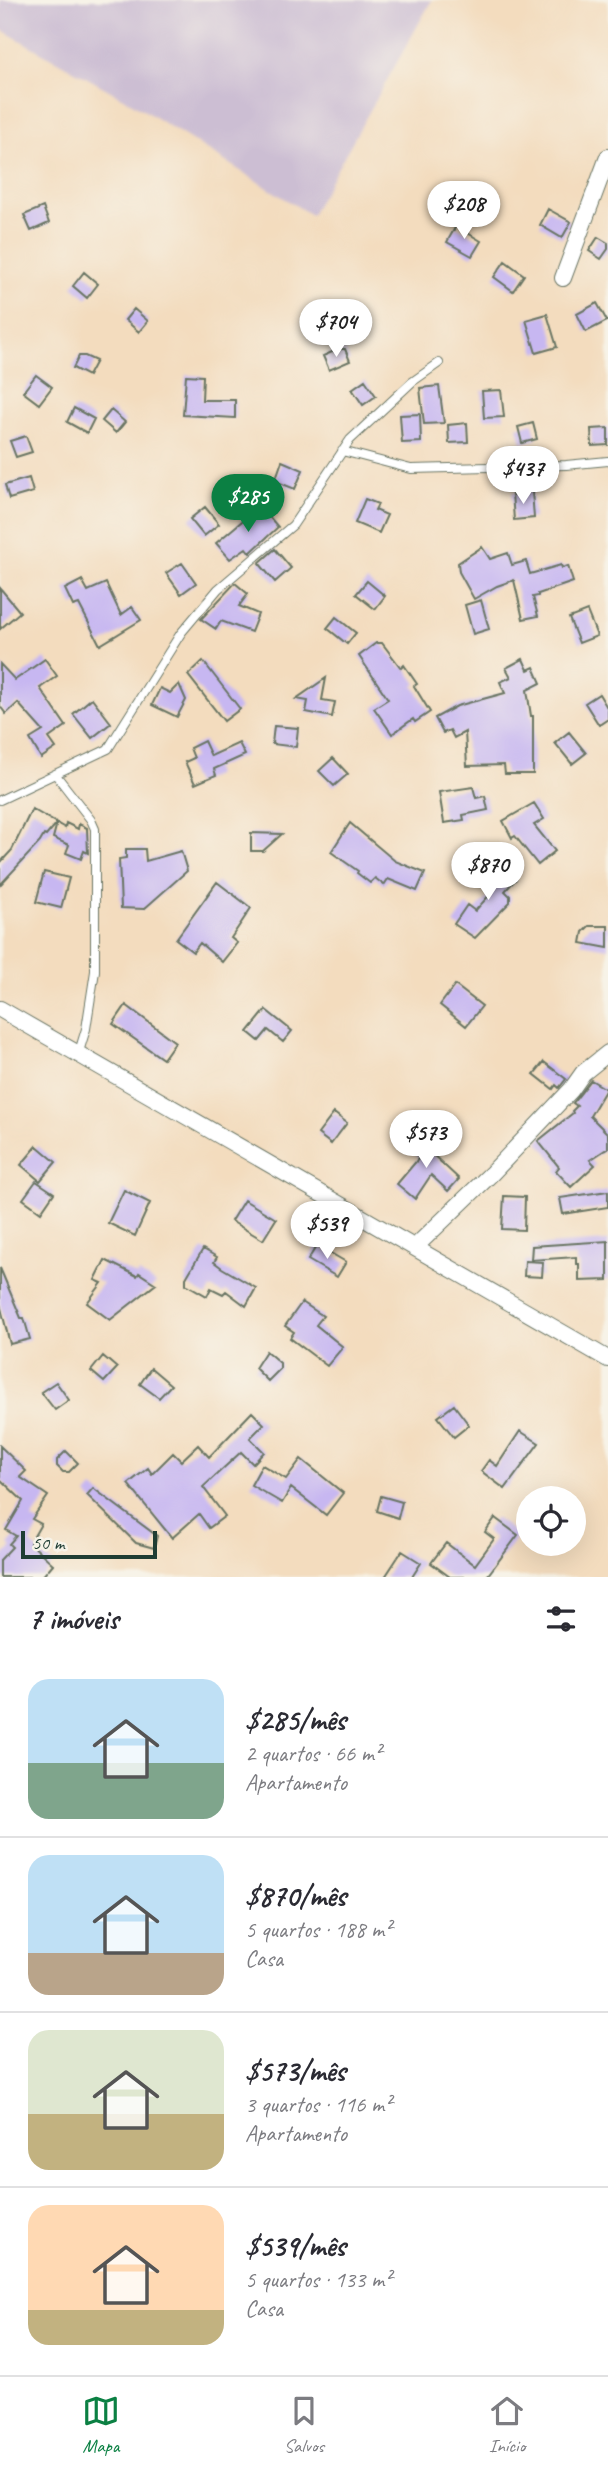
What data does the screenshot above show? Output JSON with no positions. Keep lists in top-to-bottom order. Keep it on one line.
{"scale_bar":"50 m","page":{"price":["$208","$704","$437","$285","$870","$573","$539"],"scale":"50 m","heading":"7 imóveis","list":[{"name":"$285/mês","note":"2 quartos · 66 m² · Apartamento"},{"name":"$870/mês","note":"5 quartos · 188 m² · Casa"},{"name":"$573/mês","note":"3 quartos · 116 m² · Apartamento"},{"name":"$539/mês","note":"5 quartos · 133 m² · Casa"}],"tabs":["Mapa","Salvos","Início"]}}
